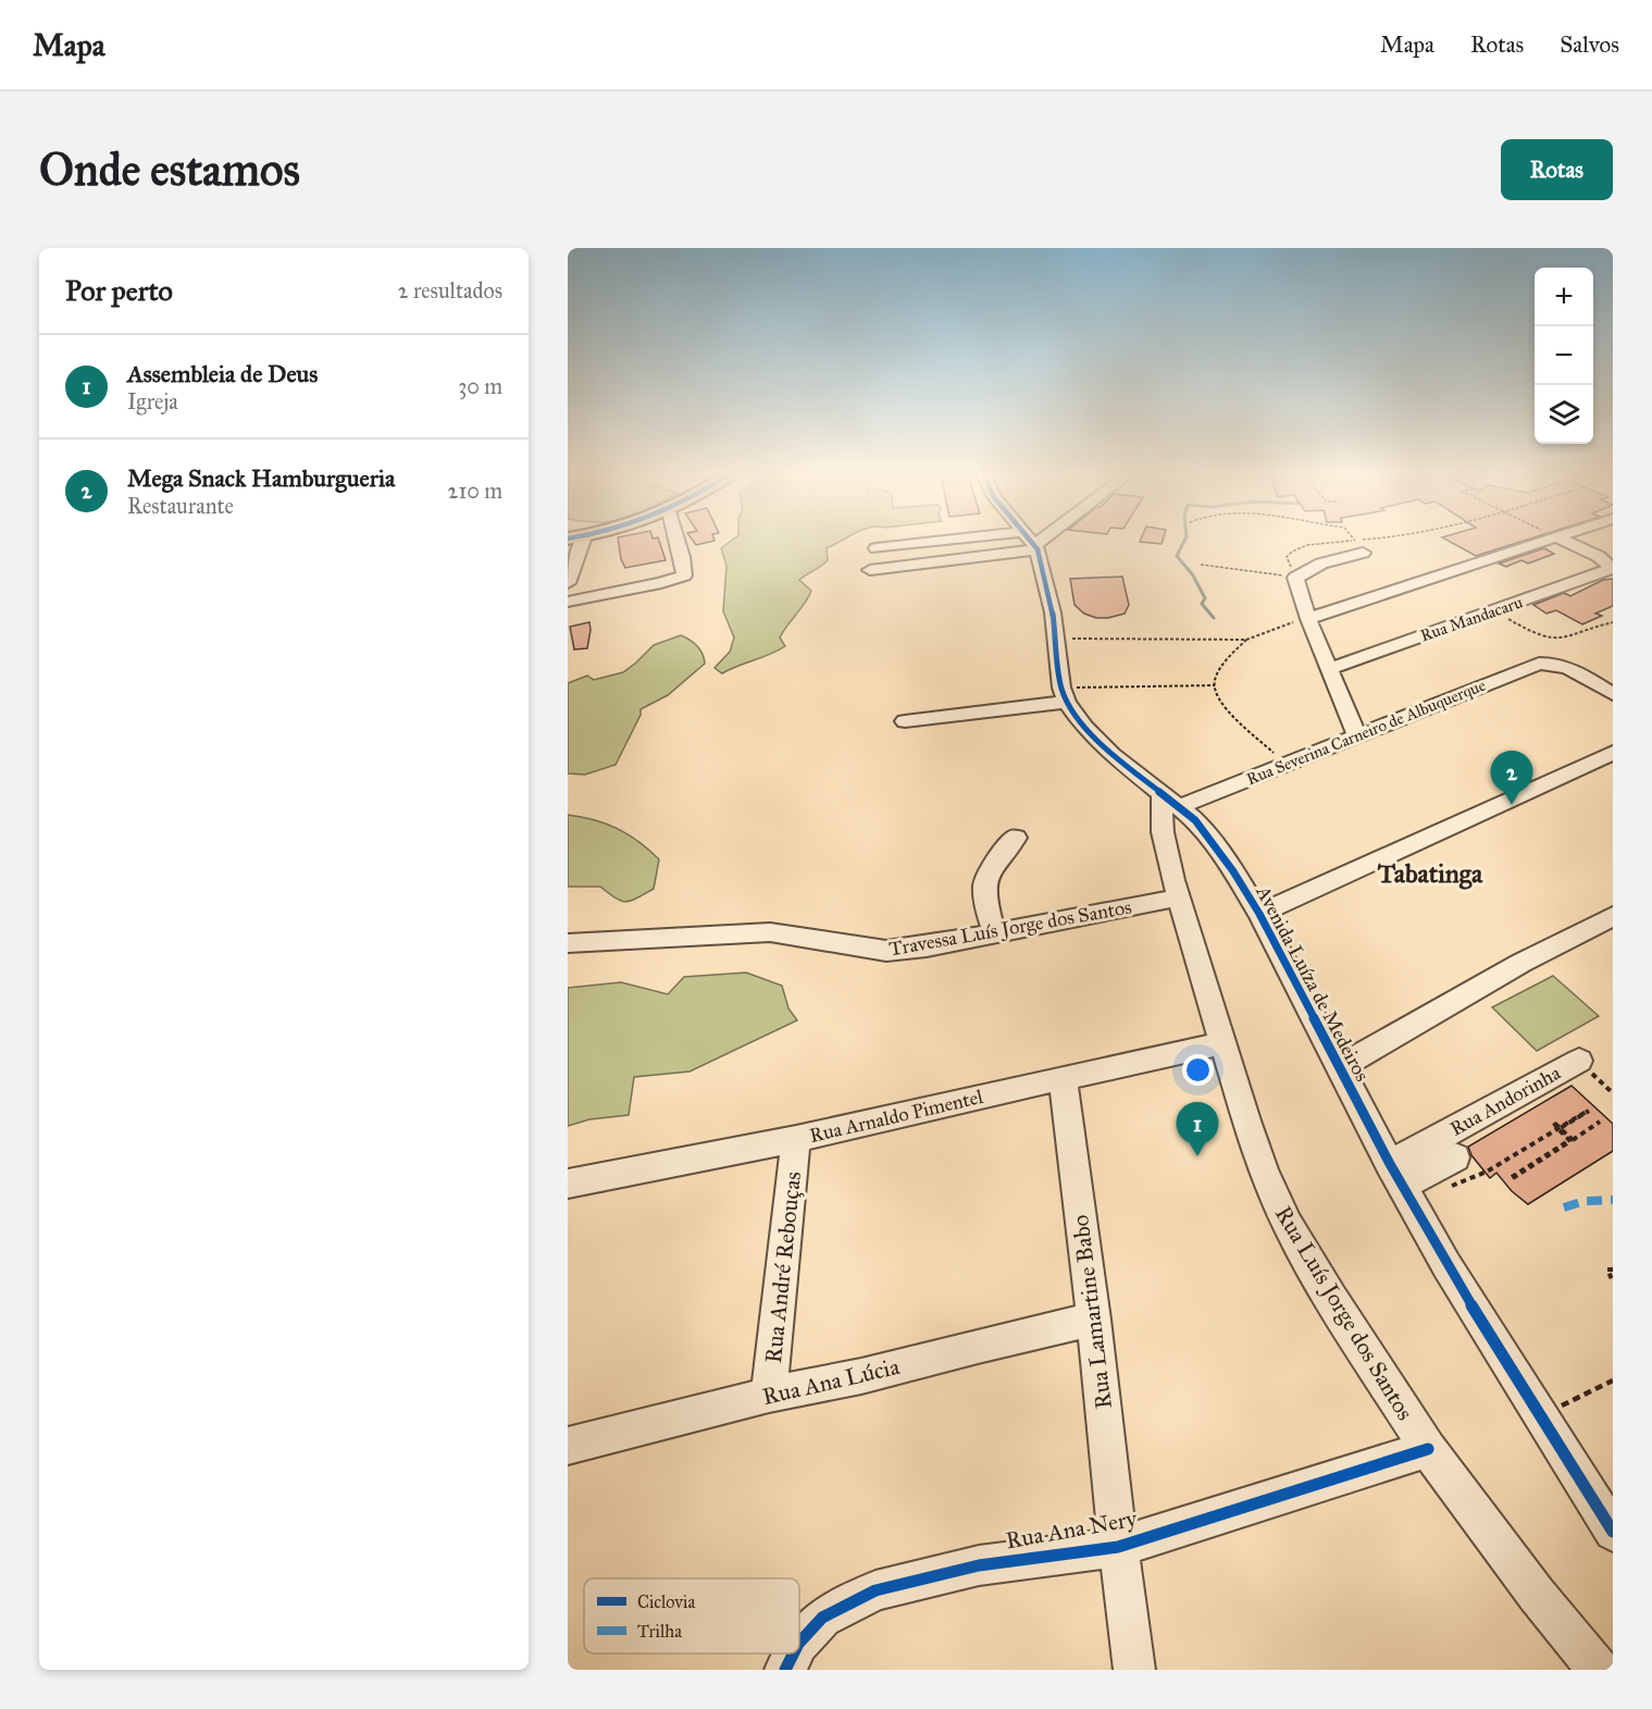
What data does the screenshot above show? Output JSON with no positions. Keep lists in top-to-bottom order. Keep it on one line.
{"streets":{"street":["Rua Mandacaru","Rua Severina Carneiro de Albuquerque","Travessa Luís Jorge dos Santos","Avenida Luíza de Medeiros","Rua Andorinha","Rua Arnaldo Pimentel","Rua André Rebouças","Rua Lamartine Babo","Rua Luís Jorge dos Santos","Rua Ana Lúcia","Rua Ana Nery"]},"crossings":[["Rua Severina Carneiro de Albuquerque","Avenida Luíza de Medeiros"],["Rua Severina Carneiro de Albuquerque","Rua Luís Jorge dos Santos"],["Travessa Luís Jorge dos Santos","Rua Luís Jorge dos Santos"],["Avenida Luíza de Medeiros","Rua Andorinha"],["Avenida Luíza de Medeiros","Rua Luís Jorge dos Santos"],["Rua Arnaldo Pimentel","Rua André Rebouças"],["Rua Arnaldo Pimentel","Rua Lamartine Babo"],["Rua Arnaldo Pimentel","Rua Luís Jorge dos Santos"],["Rua André Rebouças","Rua Ana Lúcia"],["Rua Lamartine Babo","Rua Ana Lúcia"],["Rua Lamartine Babo","Rua Ana Nery"],["Rua Luís Jorge dos Santos","Rua Ana Nery"]],"districts":["Tabatinga"],"legend":["Ciclovia","Trilha"],"page":{"header":"Mapa","nav":["Mapa","Rotas","Salvos"],"buttons":"Rotas","title":"Onde estamos","heading":["Por perto","2 resultados"],"map_buttons":["+","−"],"list":[{"mark":"1","name":"Assembleia de Deus","note":"Igreja","value":"30 m"},{"mark":"2","name":"Mega Snack Hamburgueria","note":"Restaurante","value":"210 m"}],"pins":["2","1"]}}
